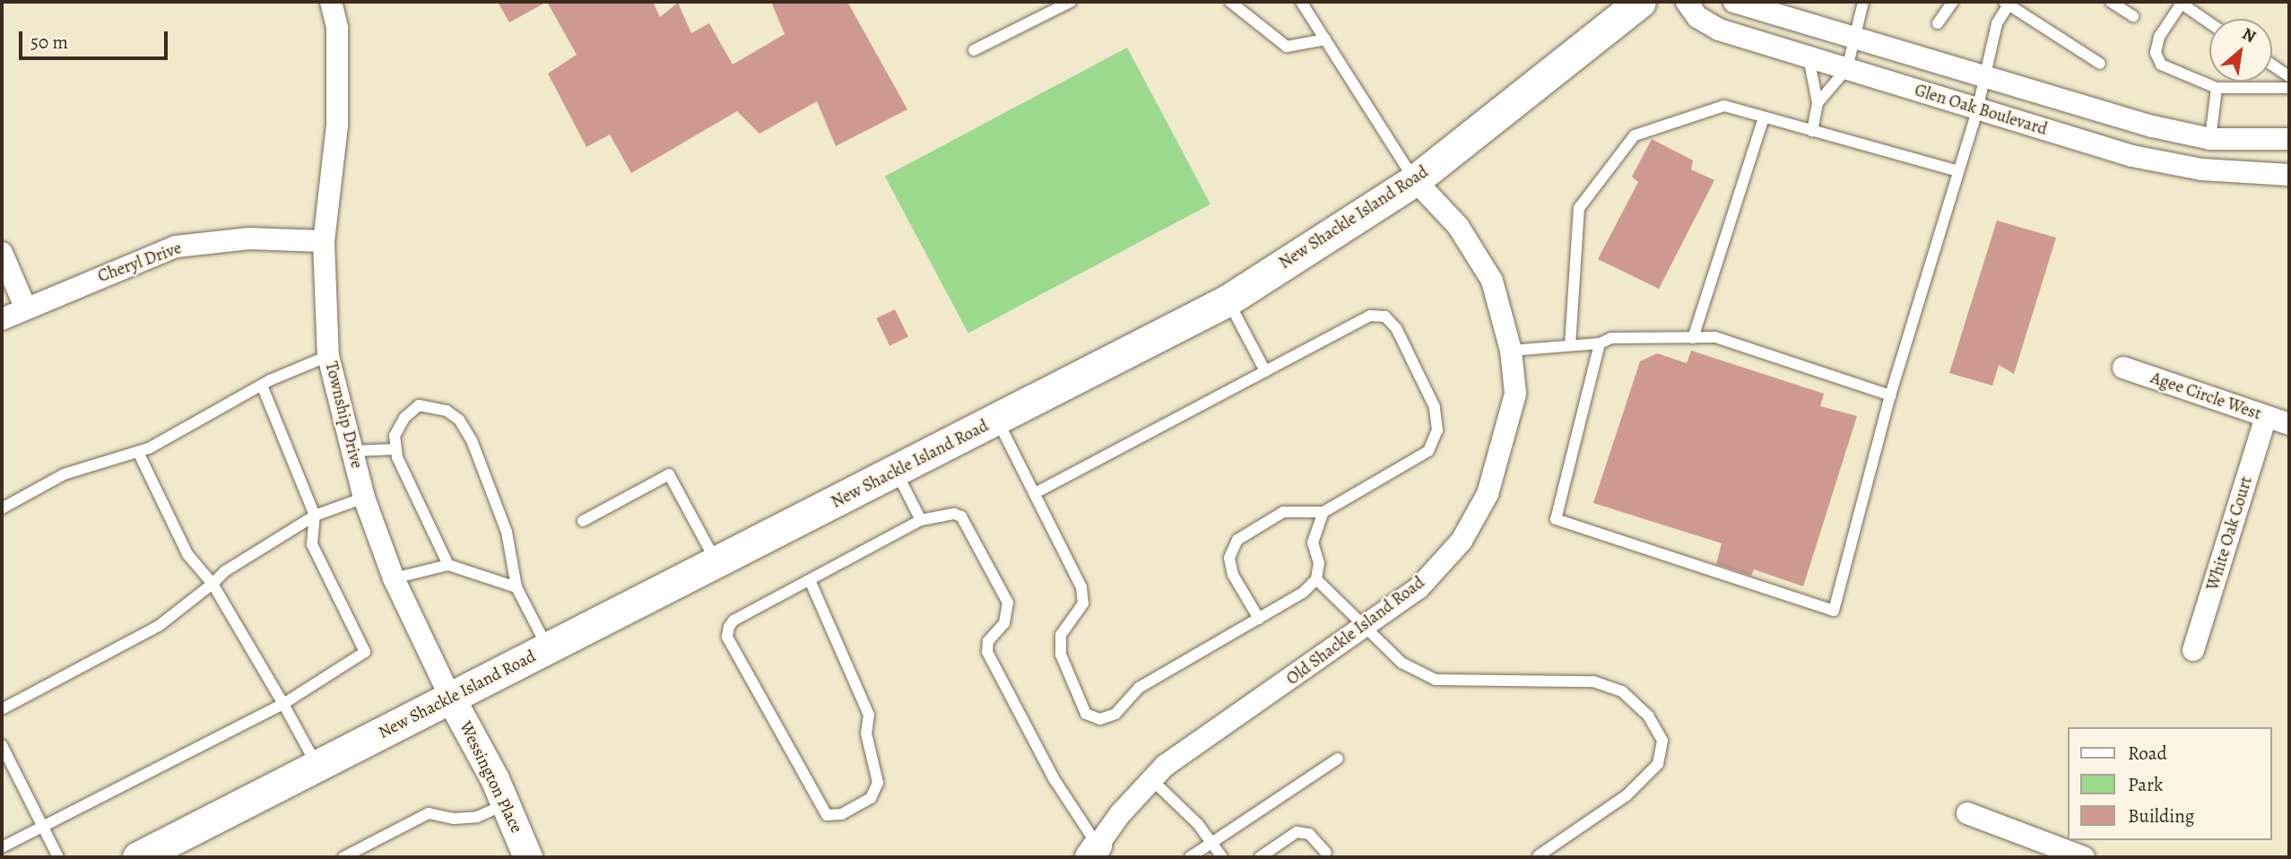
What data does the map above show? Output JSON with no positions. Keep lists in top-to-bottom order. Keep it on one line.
{"streets":{"main road":["New Shackle Island Road"],"street":["Glen Oak Boulevard","Cheryl Drive","Agee Circle West","Township Drive","White Oak Court","Old Shackle Island Road","Wessington Place"]},"crossings":[["New Shackle Island Road","Township Drive"],["New Shackle Island Road","Old Shackle Island Road"],["New Shackle Island Road","Wessington Place"],["Cheryl Drive","Township Drive"],["Agee Circle West","White Oak Court"],["Township Drive","Wessington Place"]],"legend":["Road","Park","Building"],"scale_bar":"50 m","north":"top right"}
